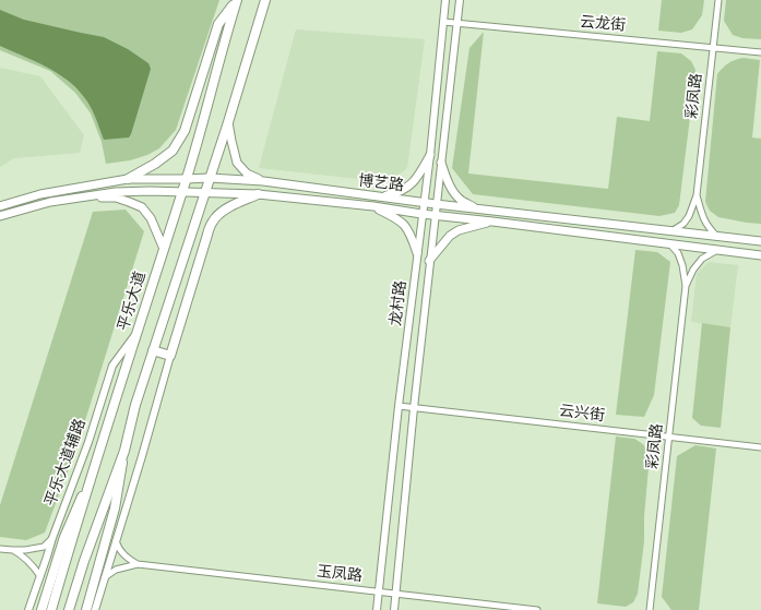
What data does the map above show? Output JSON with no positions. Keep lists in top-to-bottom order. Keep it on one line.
{"streets":{"main road":["博艺路","平乐大道"],"street":["云龙街","彩凤路","龙村路","云兴街","平乐大道辅路","玉凤路"]},"crossings":[["云龙街","彩凤路"],["云龙街","龙村路"],["彩凤路","博艺路"],["彩凤路","云兴街"],["博艺路","平乐大道"],["博艺路","龙村路"],["平乐大道","平乐大道辅路"],["龙村路","云兴街"],["龙村路","玉凤路"]]}
